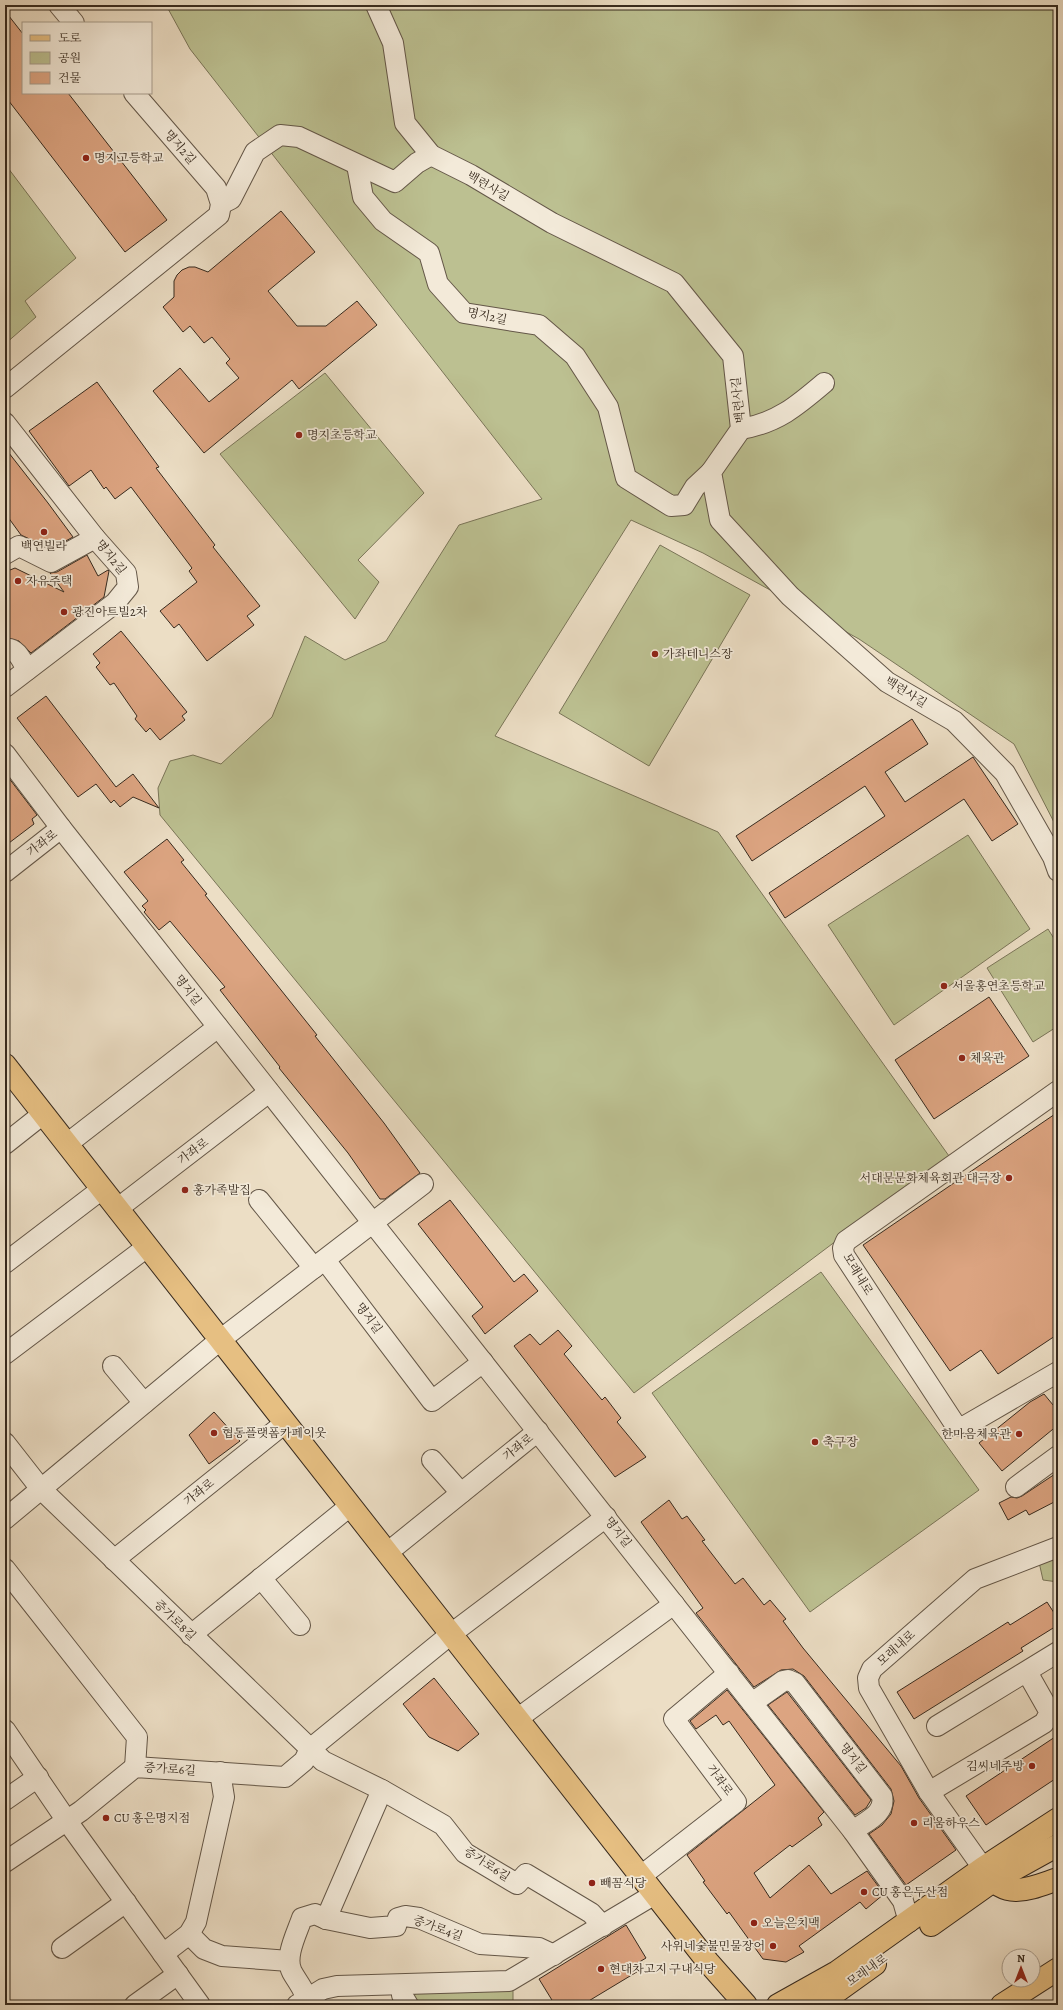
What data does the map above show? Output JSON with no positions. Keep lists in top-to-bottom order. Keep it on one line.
{"streets":{"main road":["모래내로"],"street":["명지2길","백련사길","가좌로","명지길","증가로8길","증가로6길","증가로4길"]},"crossings":[["명지2길","백련사길"],["가좌로","명지길"],["가좌로","증가로8길"],["명지길","모래내로"],["증가로8길","증가로6길"]],"places":["명지고등학교","명지초등학교","백연빌라","자유주택","광진아트빌2차","가좌테니스장","서울홍연초등학교","체육관","서대문문화체육회관 대극장","홍가족발집","협동플랫폼카페이웃","한마음체육관","축구장","김씨네주방","CU 홍은명지점","리움하우스","빼꼼식당","CU 홍은두산점","오늘은치맥","사위네숯불민물장어","현대차고지 구내식당"],"legend":["도로","공원","건물"],"north":"top"}
